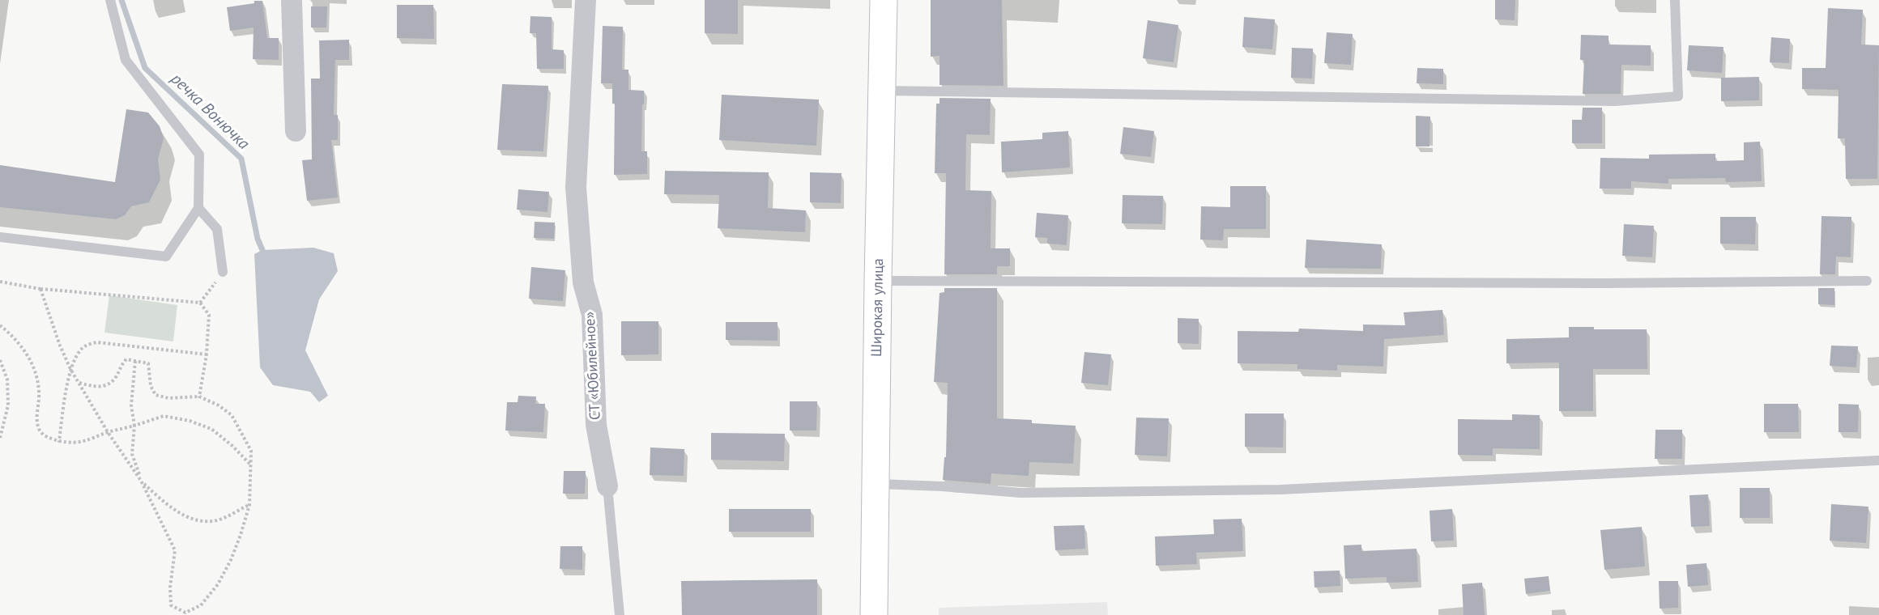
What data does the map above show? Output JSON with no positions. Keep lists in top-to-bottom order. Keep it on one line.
{"streets":{"main road":["Широкая улица"],"street":["СТ «Юбилейное»"]},"water":["речка Вонючка"]}
